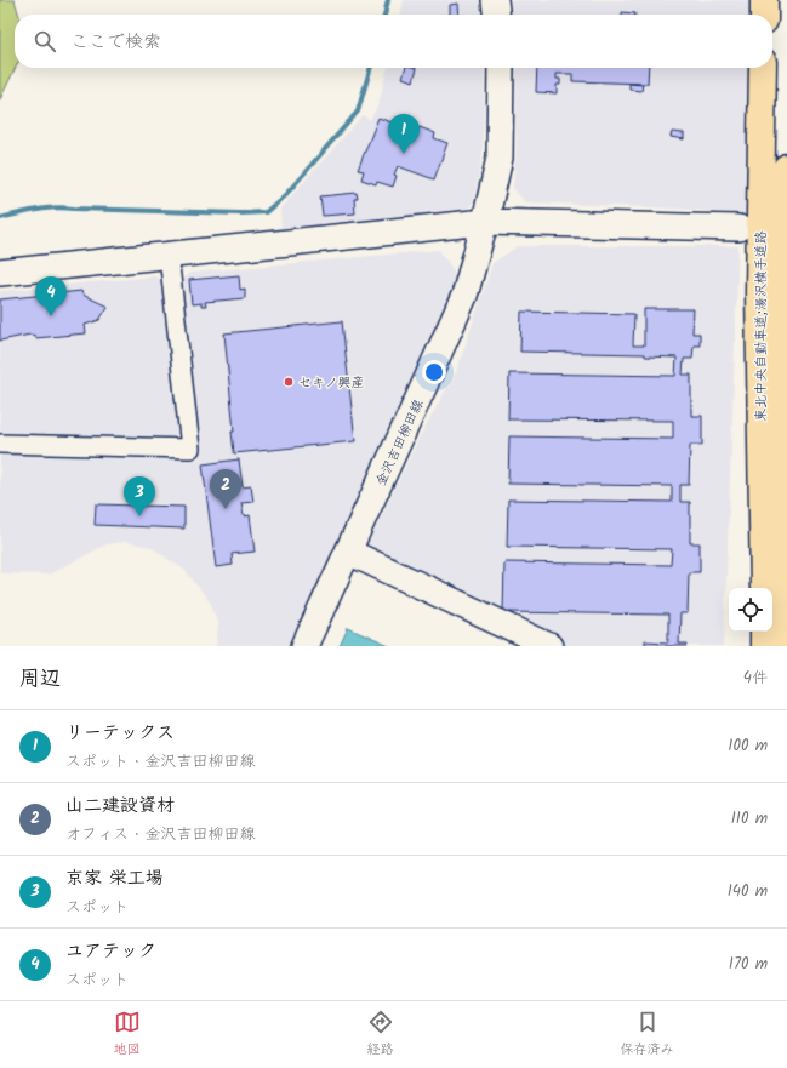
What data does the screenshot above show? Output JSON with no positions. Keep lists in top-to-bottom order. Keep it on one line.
{"streets":{"highway":["東北中央自動車道;湯沢横手道路"],"street":["金沢吉田柳田線"]},"places":["セキノ興産"],"page":{"search":"ここで検索","pins":["1","4","2","3"],"heading":["周辺","4件"],"list":[{"mark":"1","name":"リーテックス","note":"スポット · 金沢吉田柳田線","value":"100 m"},{"mark":"2","name":"山二建設資材","note":"オフィス · 金沢吉田柳田線","value":"110 m"},{"mark":"3","name":"京家 栄工場","note":"スポット","value":"140 m"},{"mark":"4","name":"ユアテック","note":"スポット","value":"170 m"}],"nav":["地図","経路","保存済み"]}}
